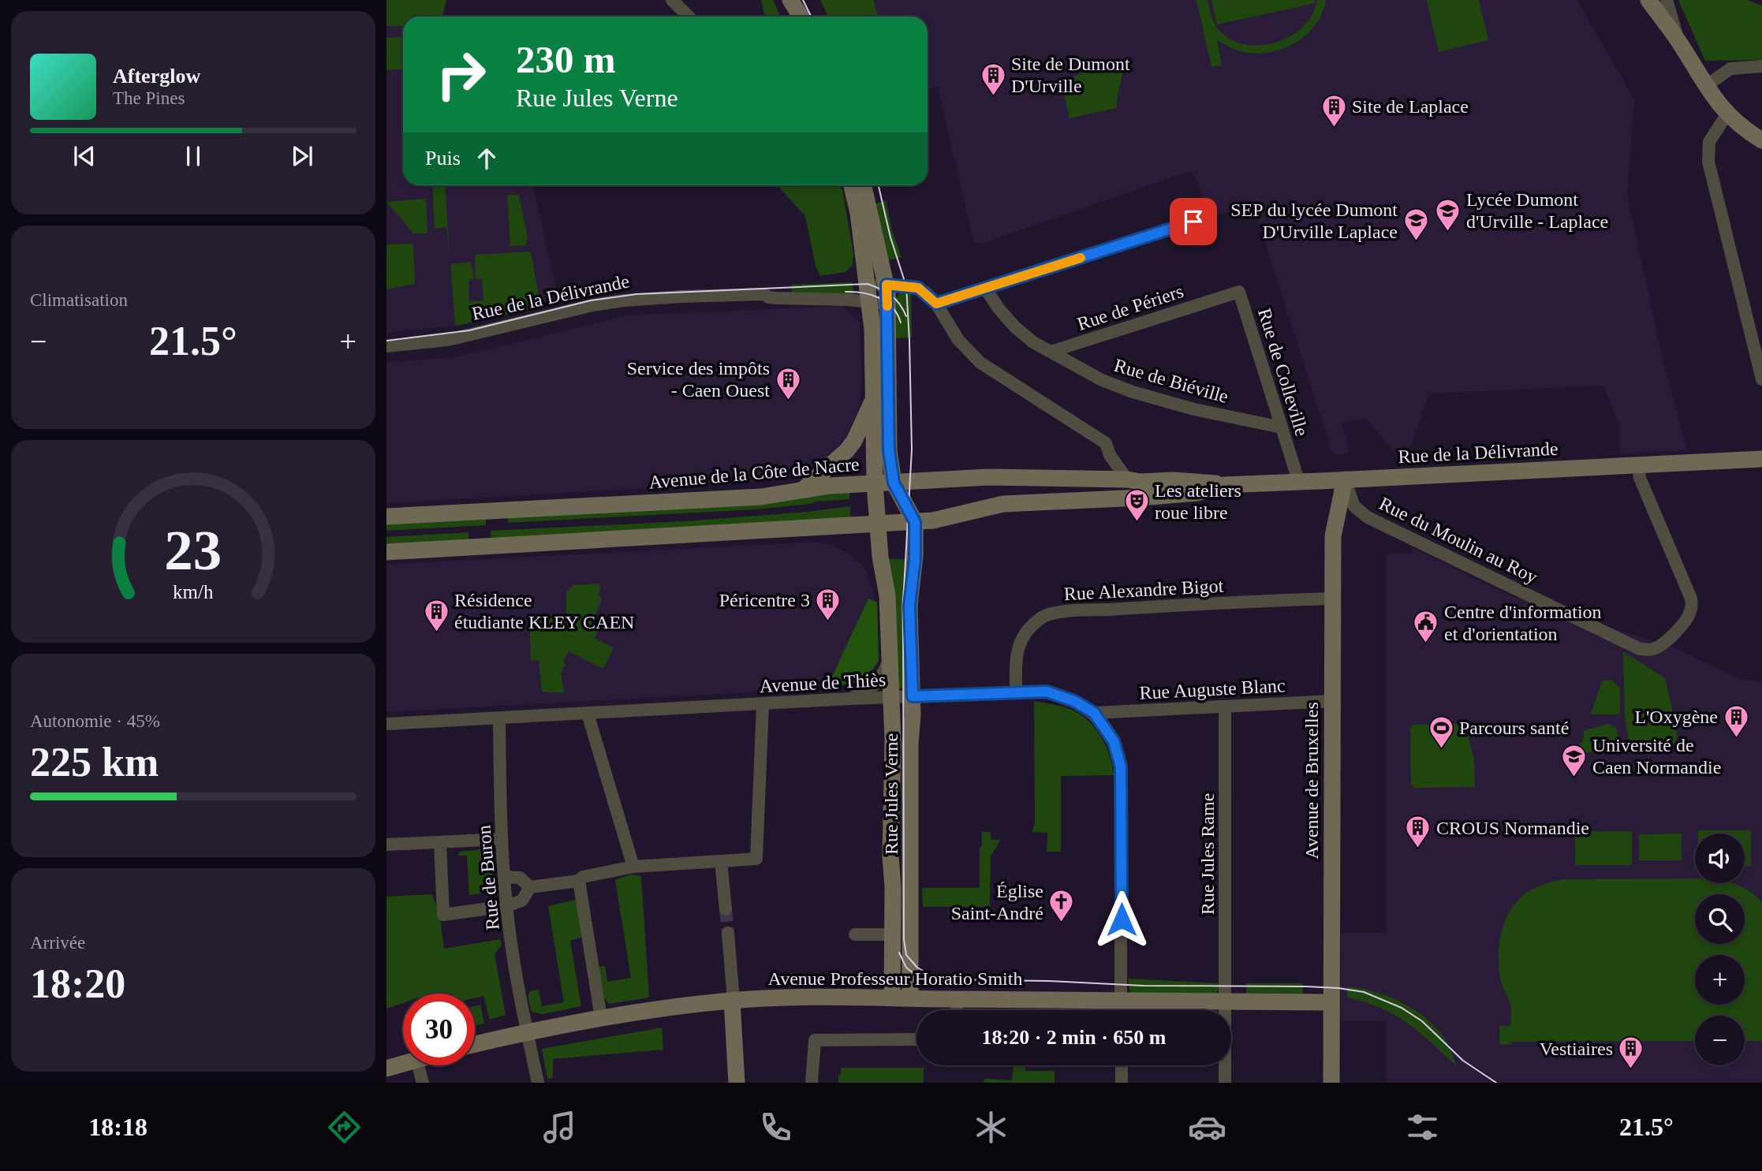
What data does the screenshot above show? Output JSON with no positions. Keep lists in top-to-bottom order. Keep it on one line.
{"streets":{"main road":["Rue de la Délivrande","Avenue de la Côte de Nacre","Avenue de Bruxelles","Rue Jules Verne","Avenue Professeur Horatio Smith"],"street":["Rue de Périers","Rue de Colleville","Rue de Biéville","Rue du Moulin au Roy","Rue Alexandre Bigot","Avenue de Thiès","Rue Auguste Blanc","Rue Jules Rame","Rue de Buron"]},"crossings":[["Rue de la Délivrande","Rue de Colleville"],["Rue de la Délivrande","Avenue de la Côte de Nacre"],["Rue de la Délivrande","Rue du Moulin au Roy"],["Rue de la Délivrande","Avenue de Bruxelles"],["Rue de la Délivrande","Rue Jules Verne"],["Rue de Périers","Rue de Colleville"],["Rue de Périers","Rue de Biéville"],["Rue de Colleville","Rue de Biéville"],["Avenue de la Côte de Nacre","Rue Jules Verne"],["Rue du Moulin au Roy","Avenue de Bruxelles"],["Rue Alexandre Bigot","Avenue de Thiès"],["Rue Alexandre Bigot","Avenue de Bruxelles"],["Avenue de Thiès","Rue Auguste Blanc"],["Avenue de Thiès","Rue Jules Verne"],["Avenue de Thiès","Rue de Buron"],["Avenue de Thiès","Avenue Professeur Horatio Smith"],["Rue Auguste Blanc","Avenue de Bruxelles"],["Rue Auguste Blanc","Rue Jules Rame"],["Avenue de Bruxelles","Avenue Professeur Horatio Smith"],["Rue Jules Verne","Avenue Professeur Horatio Smith"],["Rue Jules Rame","Avenue Professeur Horatio Smith"],["Rue de Buron","Avenue Professeur Horatio Smith"]],"places":{"building":["Site de Dumont D'Urville","Site de Laplace","Service des impôts - Caen Ouest","Péricentre 3","Résidence étudiante KLEY CAEN","L'Oxygène","CROUS Normandie","Vestiaires"],"school or university":["Lycée Dumont d'Urville - Laplace","SEP du lycée Dumont D'Urville Laplace","Université de Caen Normandie"],"theatre":["Les ateliers roue libre"],"public building":["Centre d'information et d'orientation"],"sports":["Parcours santé"],"church":["Église Saint-André"]},"page":{"turn":["230 m","Rue Jules Verne"],"song":["Afterglow","The Pines"],"then":"Puis","tile":["Climatisation",["Autonomie · 45%","225 km"],["Arrivée","18:20"]],"heat":["−","21.5°","+"],"map_buttons":["+","−"],"limit":"30","trip":"18:20 · 2 min · 650 m","tabs":["18:18","21.5°"],"gauge":["23","km/h"]}}
